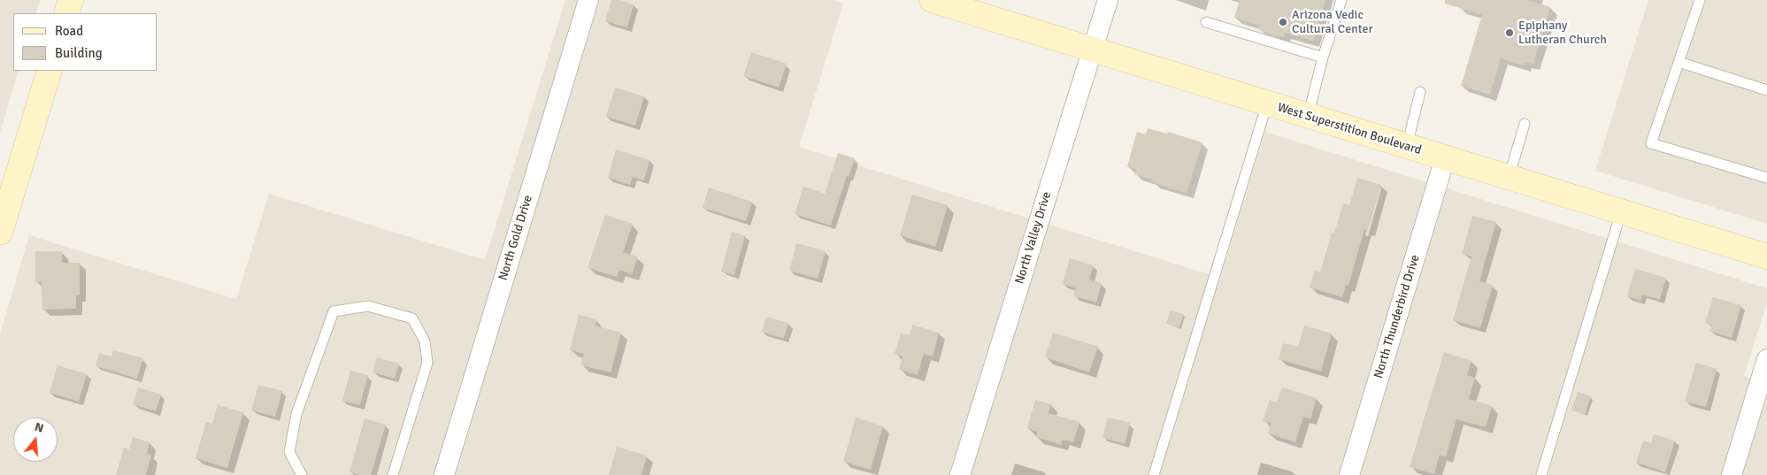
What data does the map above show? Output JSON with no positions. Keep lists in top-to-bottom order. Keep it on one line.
{"streets":{"main road":["West Superstition Boulevard"],"street":["North Gold Drive","North Valley Drive","North Thunderbird Drive"]},"crossings":[["West Superstition Boulevard","North Valley Drive"],["West Superstition Boulevard","North Thunderbird Drive"]],"places":["Arizona Vedic Cultural Center","Epiphany Lutheran Church"],"legend":["Road","Building"],"north":"top"}
